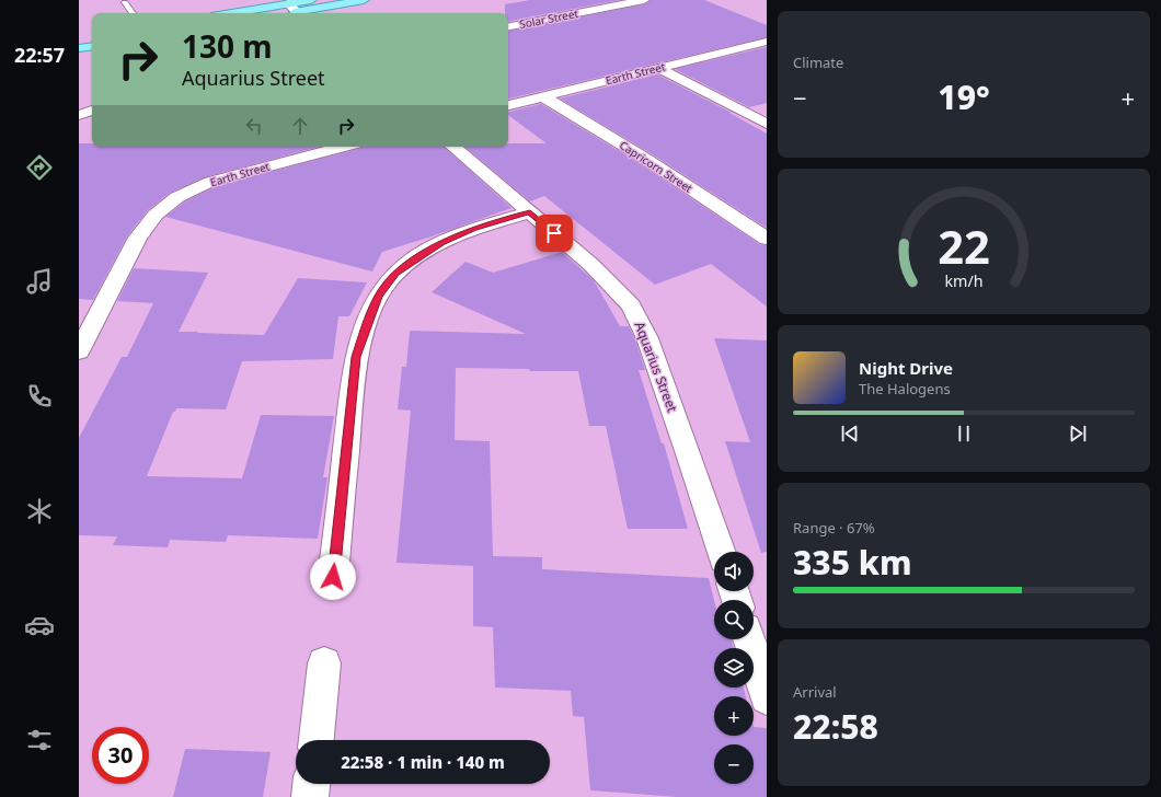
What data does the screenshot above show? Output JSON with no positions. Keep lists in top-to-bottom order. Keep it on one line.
{"streets":{"street":["Solar Street","Earth Street","Capricorn Street","Aquarius Street"]},"crossings":[["Earth Street","Capricorn Street"]],"page":{"tabs":"22:57","tile":["Climate",["Range · 67%","335 km"],["Arrival","22:58"]],"turn":["130 m","Aquarius Street"],"heat":["−","19°","+"],"song":["Night Drive","The Halogens"],"map_buttons":["+","−"],"limit":"30","trip":"22:58 · 1 min · 140 m","gauge":["22","km/h"]}}
